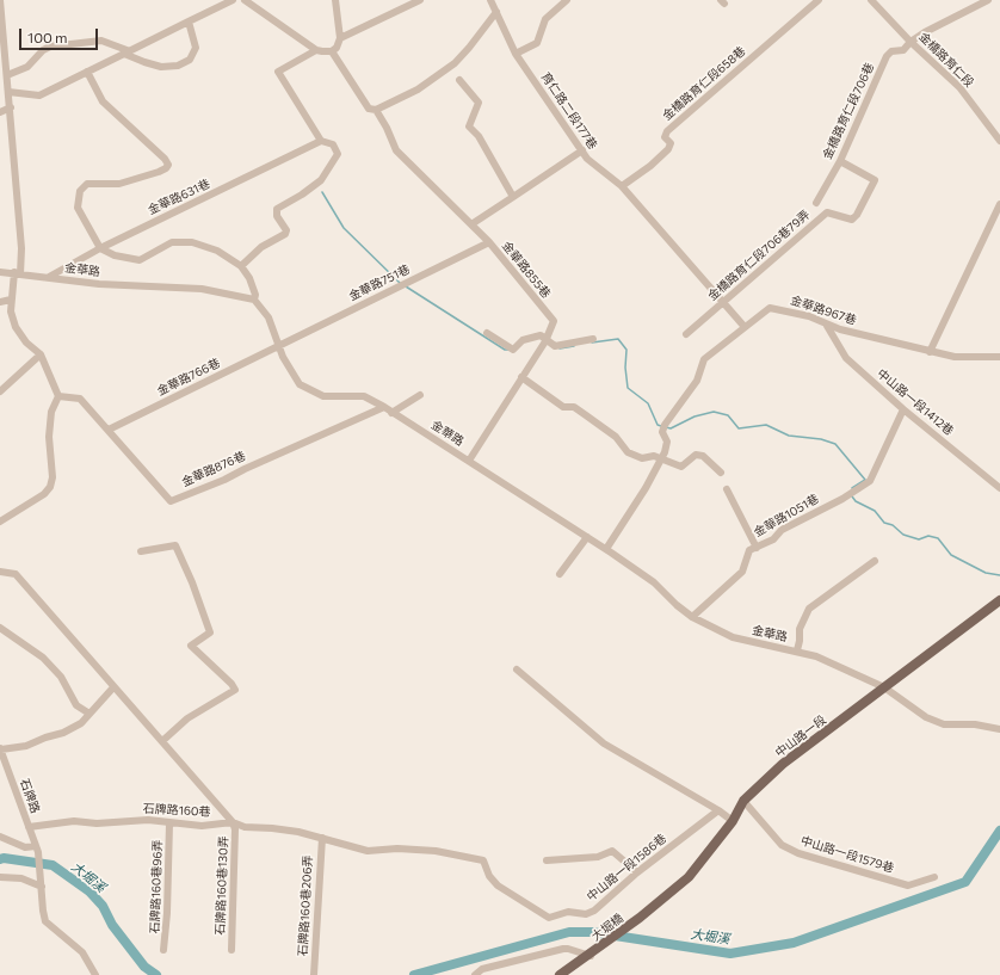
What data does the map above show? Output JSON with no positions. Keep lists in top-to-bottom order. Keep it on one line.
{"streets":{"main road":["中山路一段","大堀橋"],"street":["金橋路育仁段","金橋路育仁段658巷","育仁路二段177巷","金橋路育仁段706巷","金華路631巷","金橋路育仁段706巷79弄","金華路","金華路855巷","金華路751巷","金華路967巷","金華路766巷","中山路一段1412巷","金華路876巷","金華路1051巷","石牌路","石牌路160巷","中山路一段1579巷","中山路一段1586巷","石牌路160巷130弄","石牌路160巷96弄","石牌路160巷206弄"]},"crossings":[["金橋路育仁段","金橋路育仁段706巷"],["金橋路育仁段658巷","育仁路二段177巷"],["育仁路二段177巷","金橋路育仁段706巷79弄"],["育仁路二段177巷","金華路967巷"],["金橋路育仁段706巷","金橋路育仁段706巷79弄"],["金華路631巷","金華路"],["金華路","金華路855巷"],["金華路","金華路751巷"],["金華路","金華路967巷"],["金華路","金華路766巷"],["金華路","金華路876巷"],["金華路","金華路1051巷"],["金華路","中山路一段"],["金華路855巷","金華路751巷"],["金華路751巷","金華路766巷"],["金華路967巷","中山路一段1412巷"],["金華路766巷","金華路876巷"],["中山路一段1412巷","金華路1051巷"],["中山路一段","中山路一段1579巷"],["中山路一段","大堀橋"],["石牌路","石牌路160巷"],["石牌路160巷","中山路一段1586巷"],["石牌路160巷","石牌路160巷130弄"],["石牌路160巷","石牌路160巷96弄"],["石牌路160巷","石牌路160巷206弄"],["中山路一段1586巷","石牌路160巷206弄"]],"water":["大堀溪"],"scale_bar":"100 m"}
